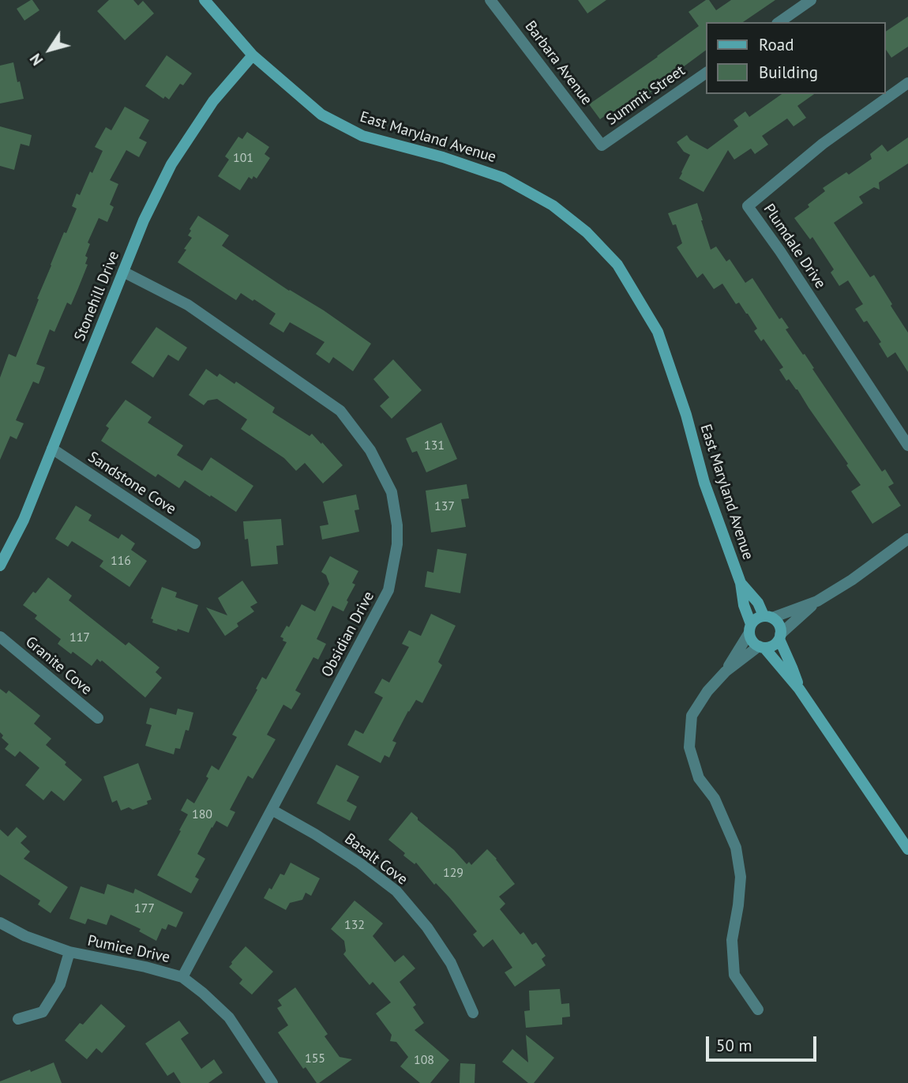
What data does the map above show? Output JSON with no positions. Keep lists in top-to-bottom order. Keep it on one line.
{"streets":{"street":["Barbara Avenue","Summit Street","East Maryland Avenue","Plumdale Drive","Stonehill Drive","Sandstone Cove","Obsidian Drive","Granite Cove","Basalt Cove","Pumice Drive"]},"crossings":[["Barbara Avenue","Summit Street"],["East Maryland Avenue","Stonehill Drive"],["Stonehill Drive","Sandstone Cove"],["Stonehill Drive","Obsidian Drive"],["Obsidian Drive","Basalt Cove"],["Obsidian Drive","Pumice Drive"]],"house_numbers":["101","131","137","116","117","180","129","177","132","155","108"],"legend":["Road","Building"],"scale_bar":"50 m","north":"bottom left"}
